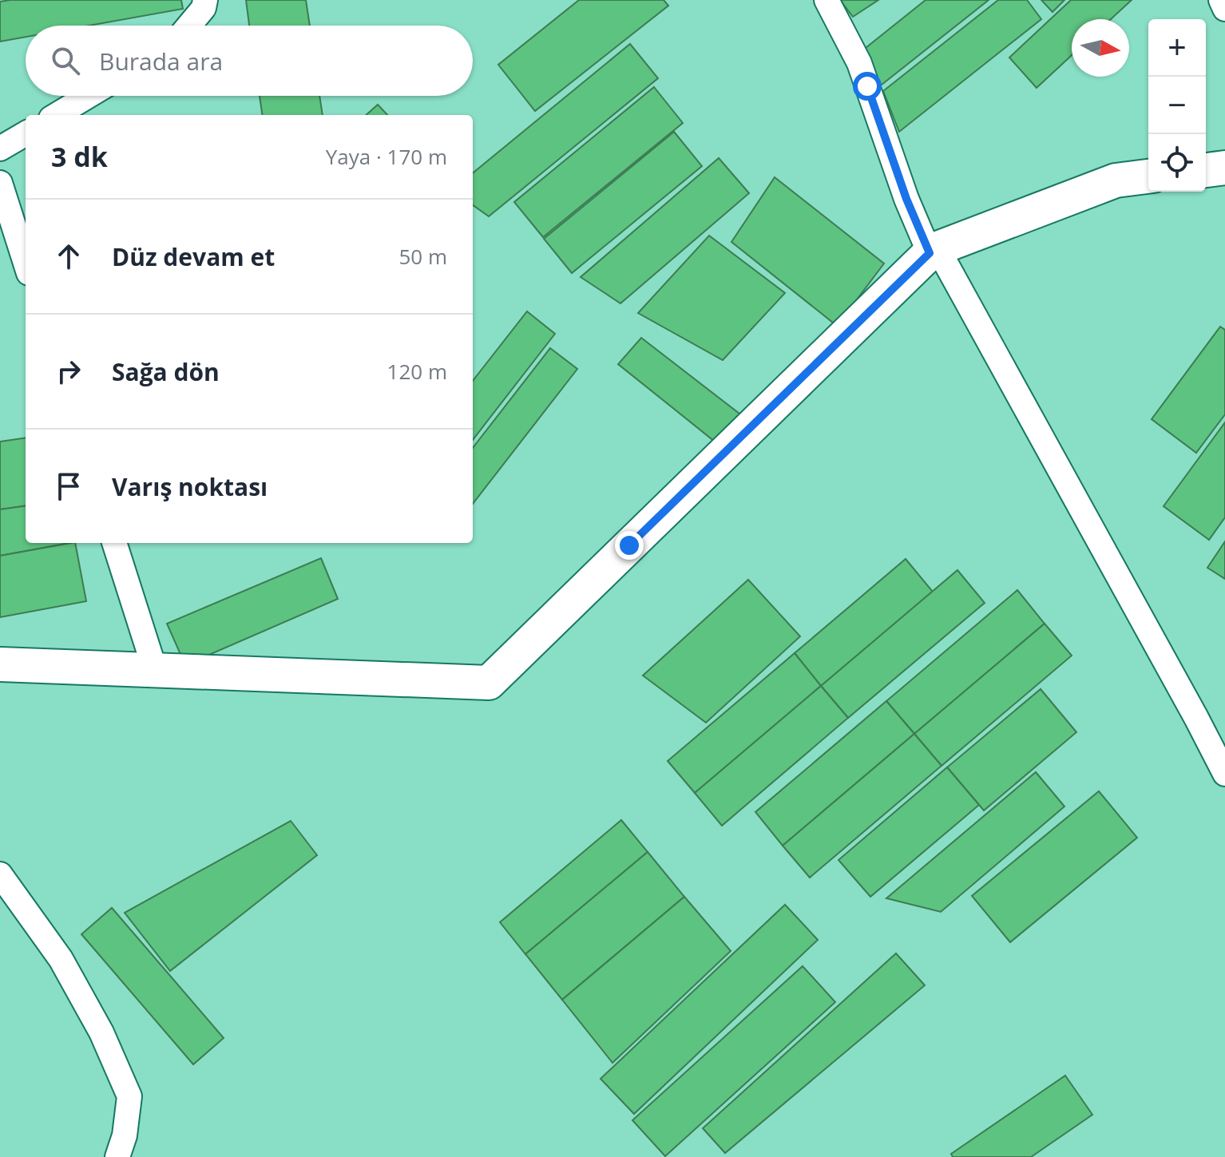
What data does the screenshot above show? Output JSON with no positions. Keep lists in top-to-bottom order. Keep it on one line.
{"north":"right","page":{"map_buttons":["+","−"],"search":"Burada ara","heading":["3 dk","Yaya · 170 m"],"list":[["Düz devam et","50 m"],["Sağa dön","120 m"],"Varış noktası"]}}
